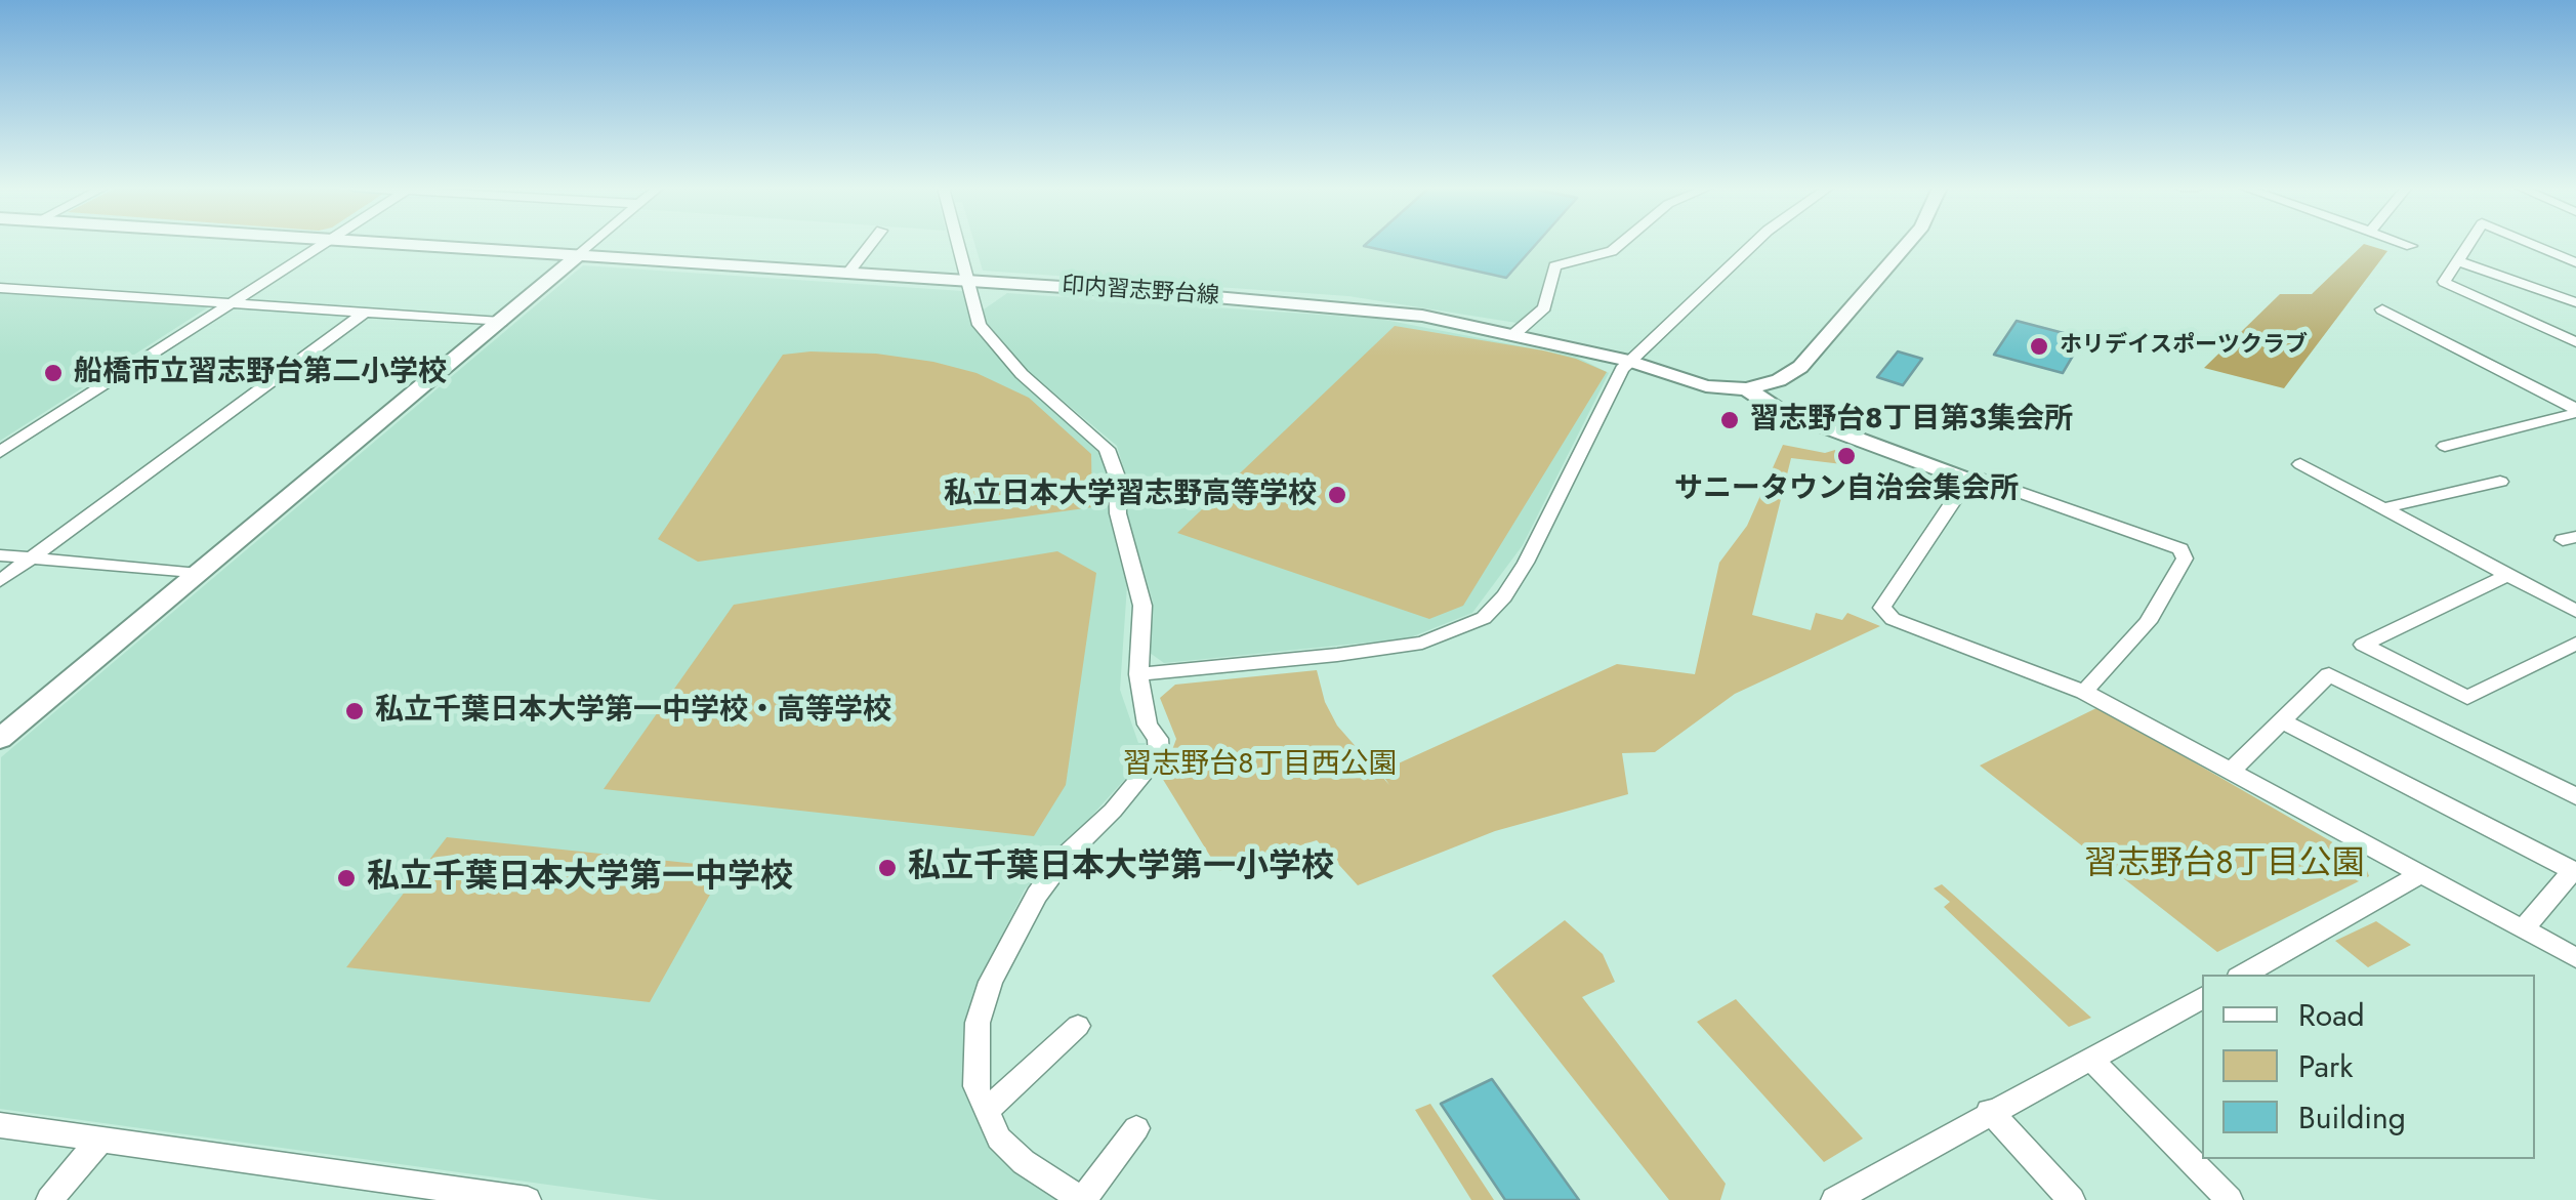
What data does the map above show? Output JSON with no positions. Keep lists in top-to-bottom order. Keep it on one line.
{"streets":{"street":["印内習志野台線"]},"parks":["習志野台8丁目西公園","習志野台8丁目公園"],"places":["ホリデイスポーツクラブ","船橋市立習志野台第二小学校","習志野台8丁目第3集会所","サニータウン自治会集会所","私立日本大学習志野高等学校","私立千葉日本大学第一中学校・高等学校","私立千葉日本大学第一小学校","私立千葉日本大学第一中学校"],"legend":["Road","Park","Building"]}
